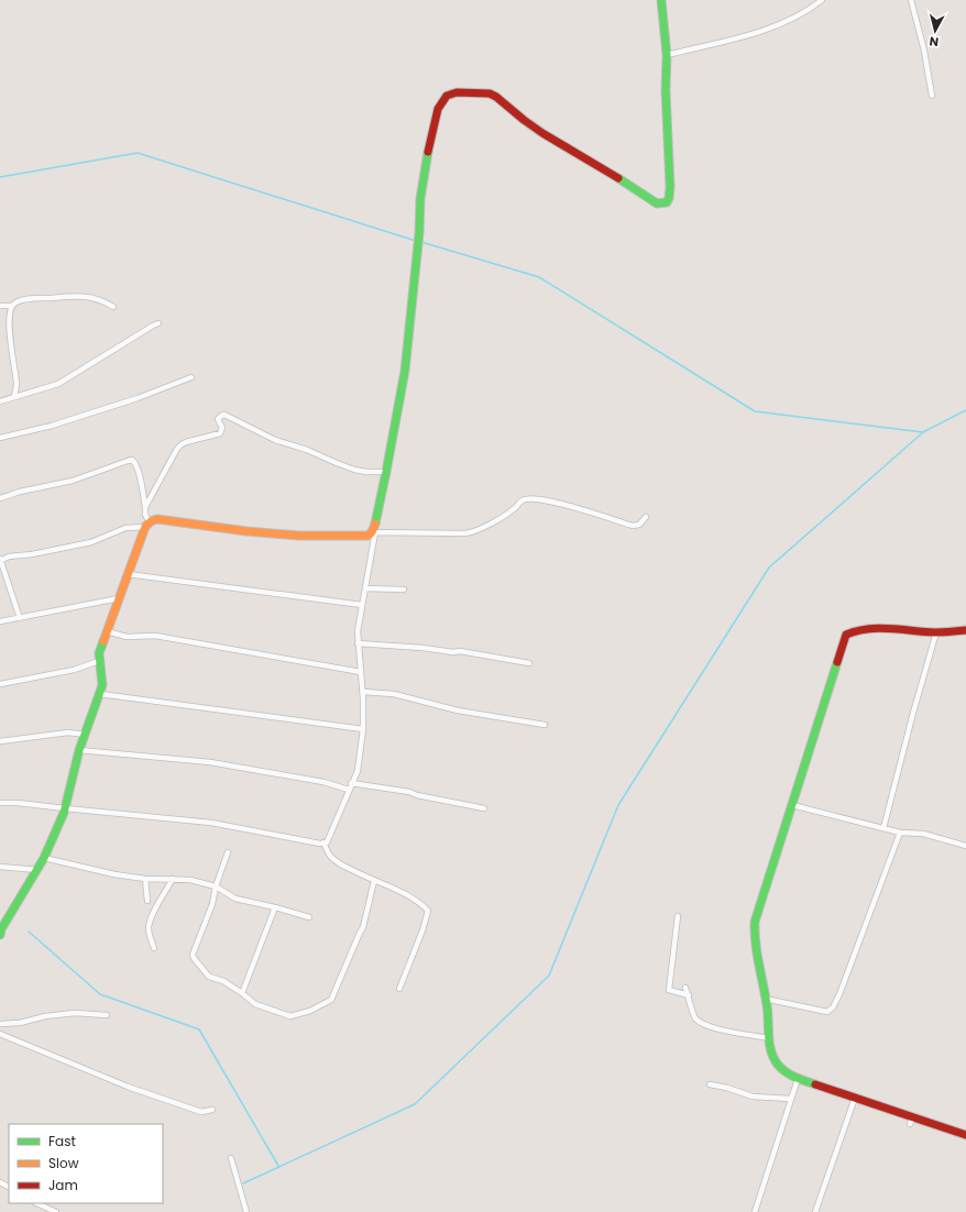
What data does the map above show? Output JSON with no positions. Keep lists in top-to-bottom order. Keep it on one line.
{"legend":["Fast","Slow","Jam"],"north":"bottom"}
